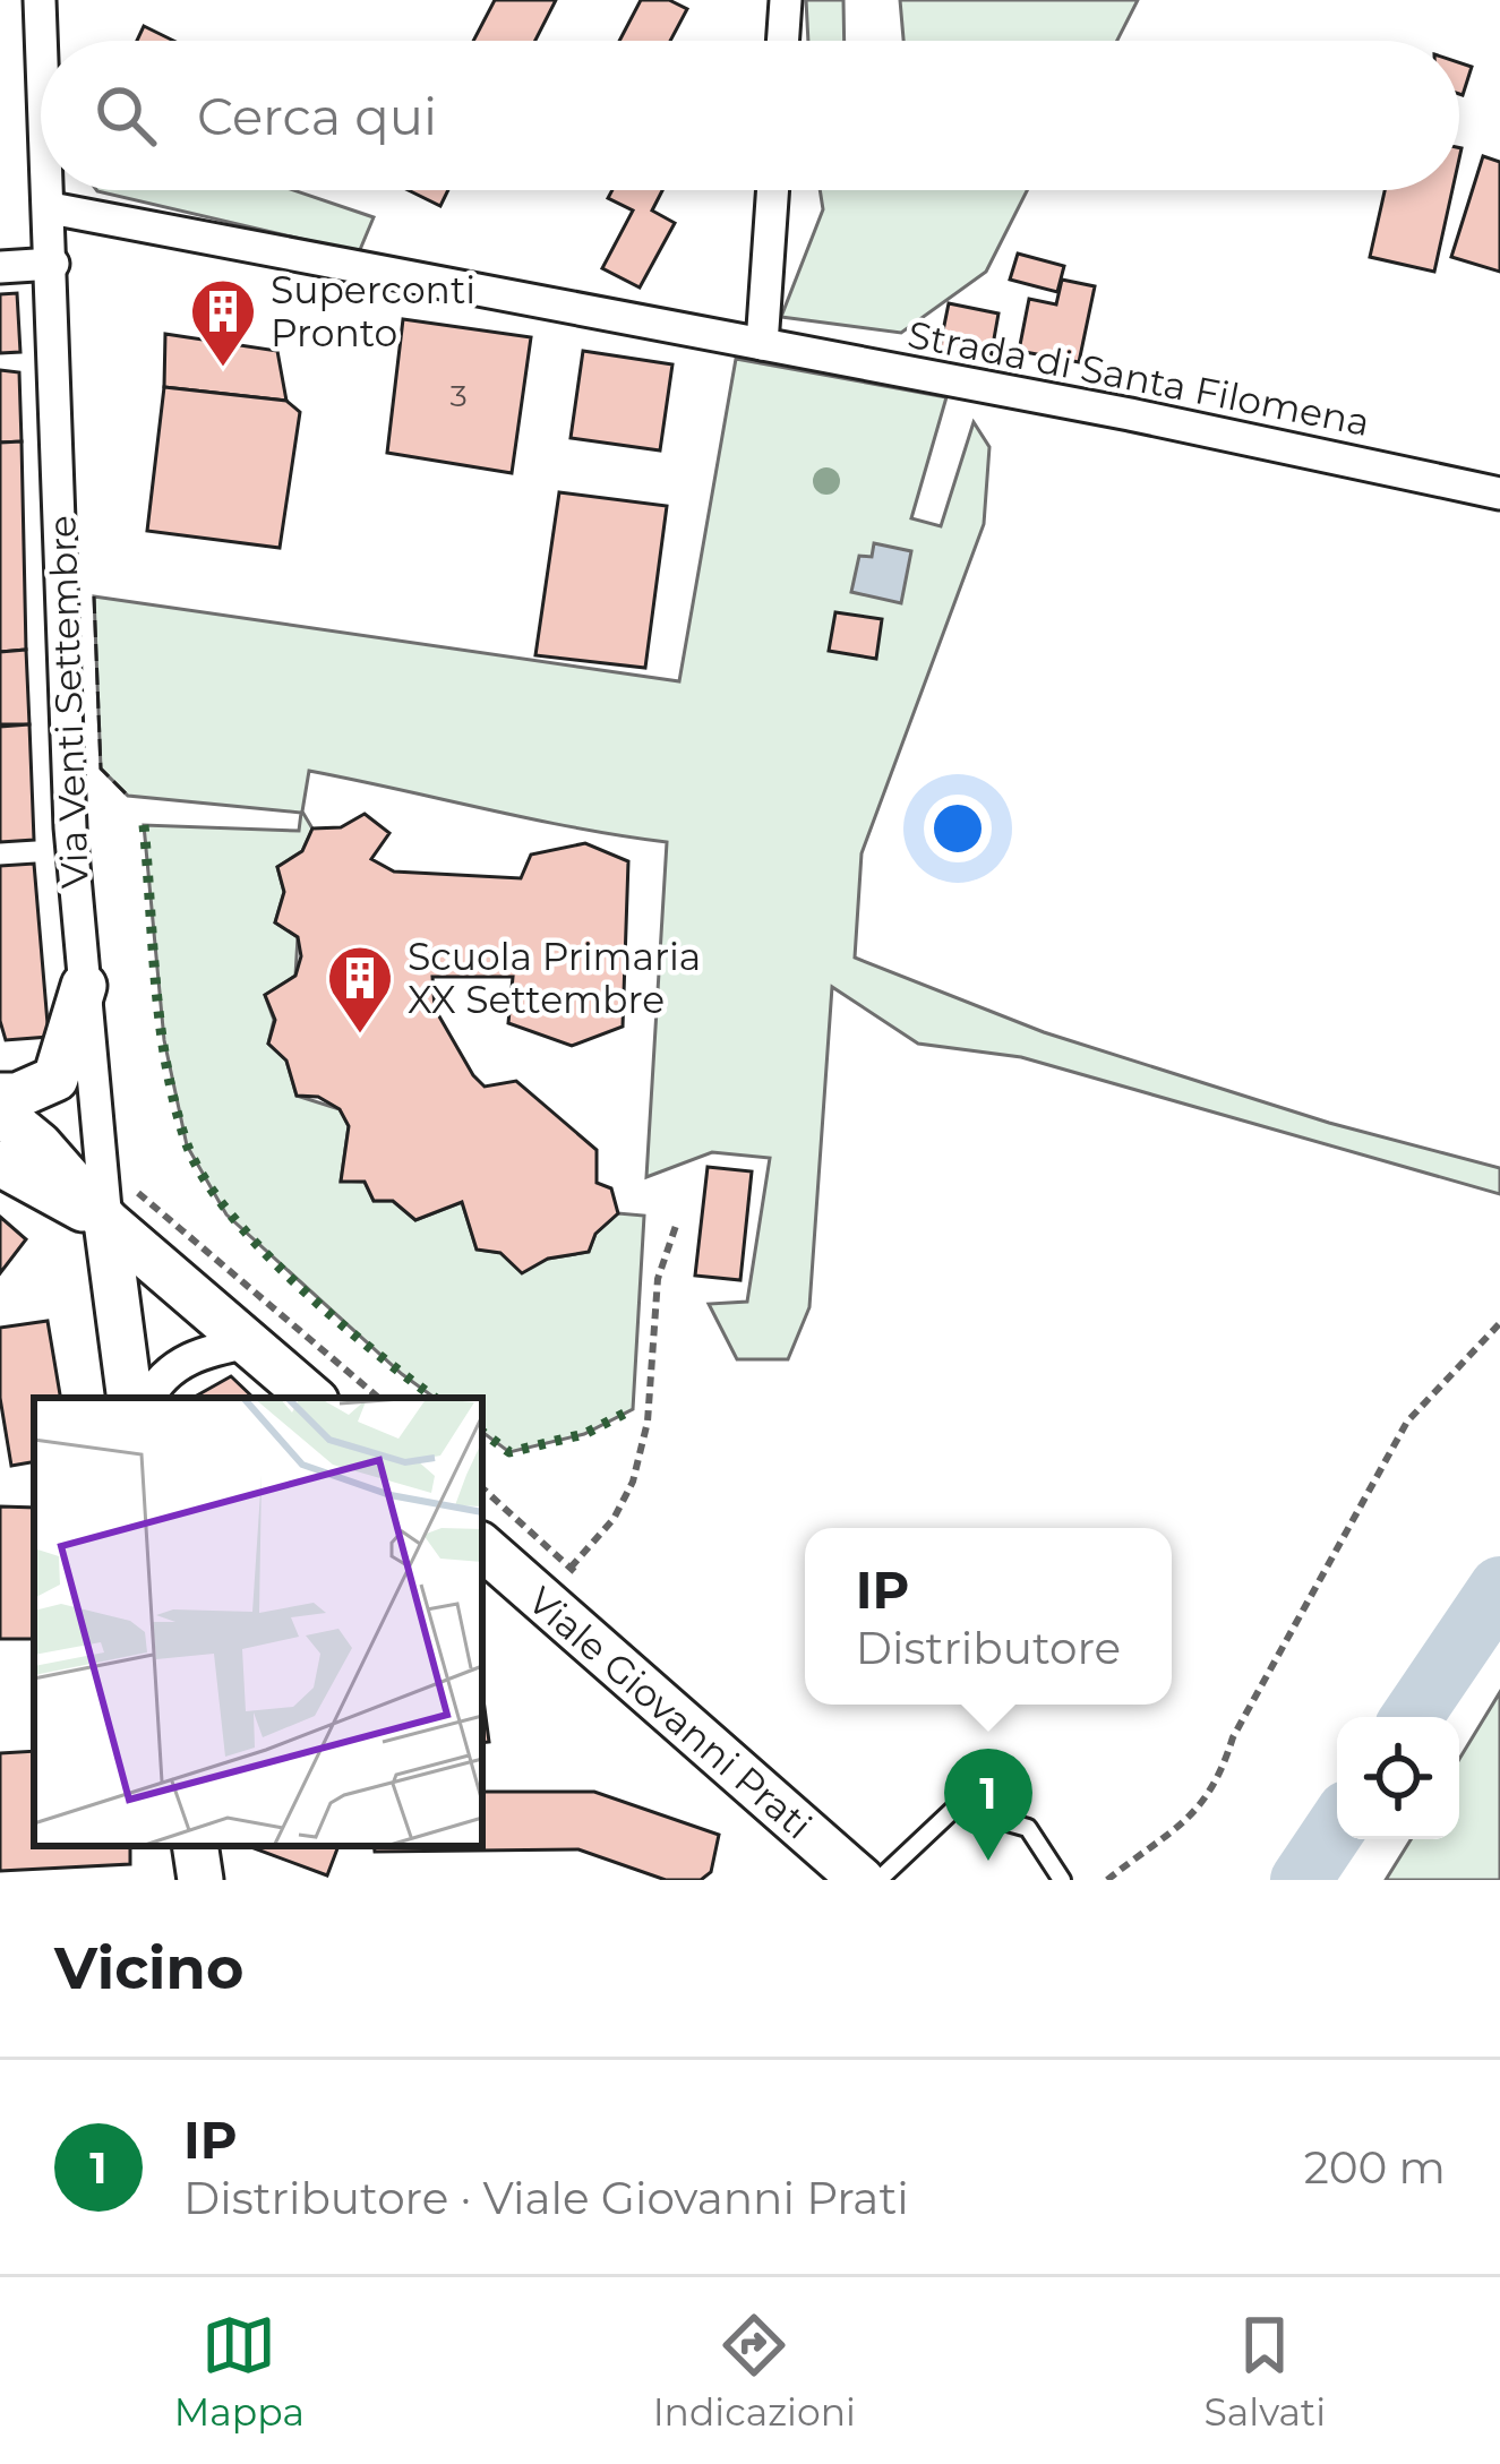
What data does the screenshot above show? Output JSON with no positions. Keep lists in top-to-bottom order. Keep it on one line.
{"streets":{"main road":["Via Venti Settembre","Viale Giovanni Prati"],"street":["Strada di Santa Filomena"]},"crossings":[["Strada di Santa Filomena","Via Venti Settembre"]],"places":{"building":["Superconti Pronto","Scuola Primaria XX Settembre"]},"house_numbers":["3"],"page":{"search":"Cerca qui","popup":["IP","Distributore"],"pins":"1","heading":"Vicino","list":[{"mark":"1","name":"IP","note":"Distributore · Viale Giovanni Prati","value":"200 m"}],"nav":["Mappa","Indicazioni","Salvati"]}}
